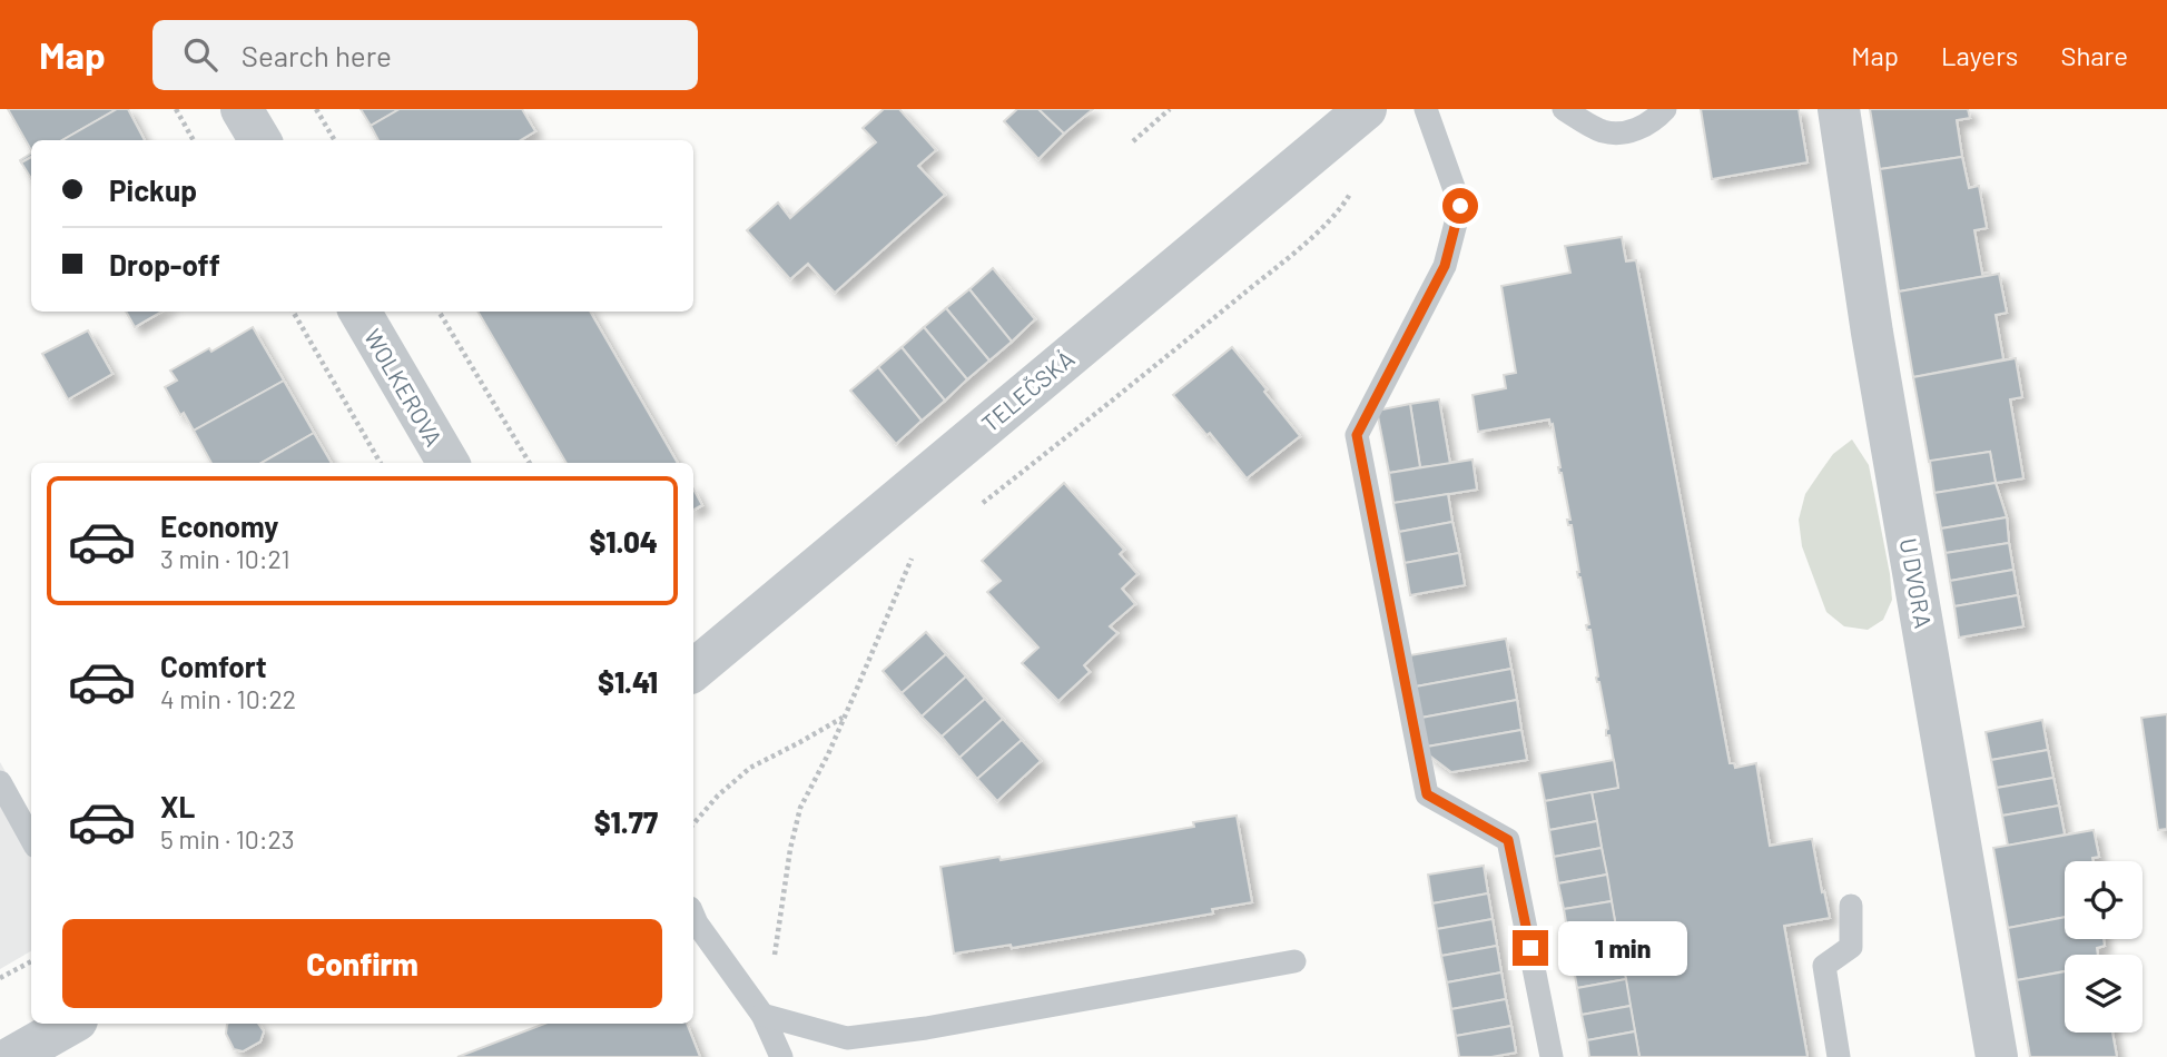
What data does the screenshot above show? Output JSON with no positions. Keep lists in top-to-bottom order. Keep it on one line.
{"streets":{"street":["WOLKEROVA","TELEČSKÁ","U DVORA"]},"page":{"header":"Map","search":"Search here","nav":["Map","Layers","Share"],"banner":["Pickup","Drop-off"],"list":[{"name":"Economy","note":"3 min · 10:21","value":"$1.04"},{"name":"Comfort","note":"4 min · 10:22","value":"$1.41"},{"name":"XL","note":"5 min · 10:23","value":"$1.77"}],"buttons":"Confirm","bubble":"1 min"}}
